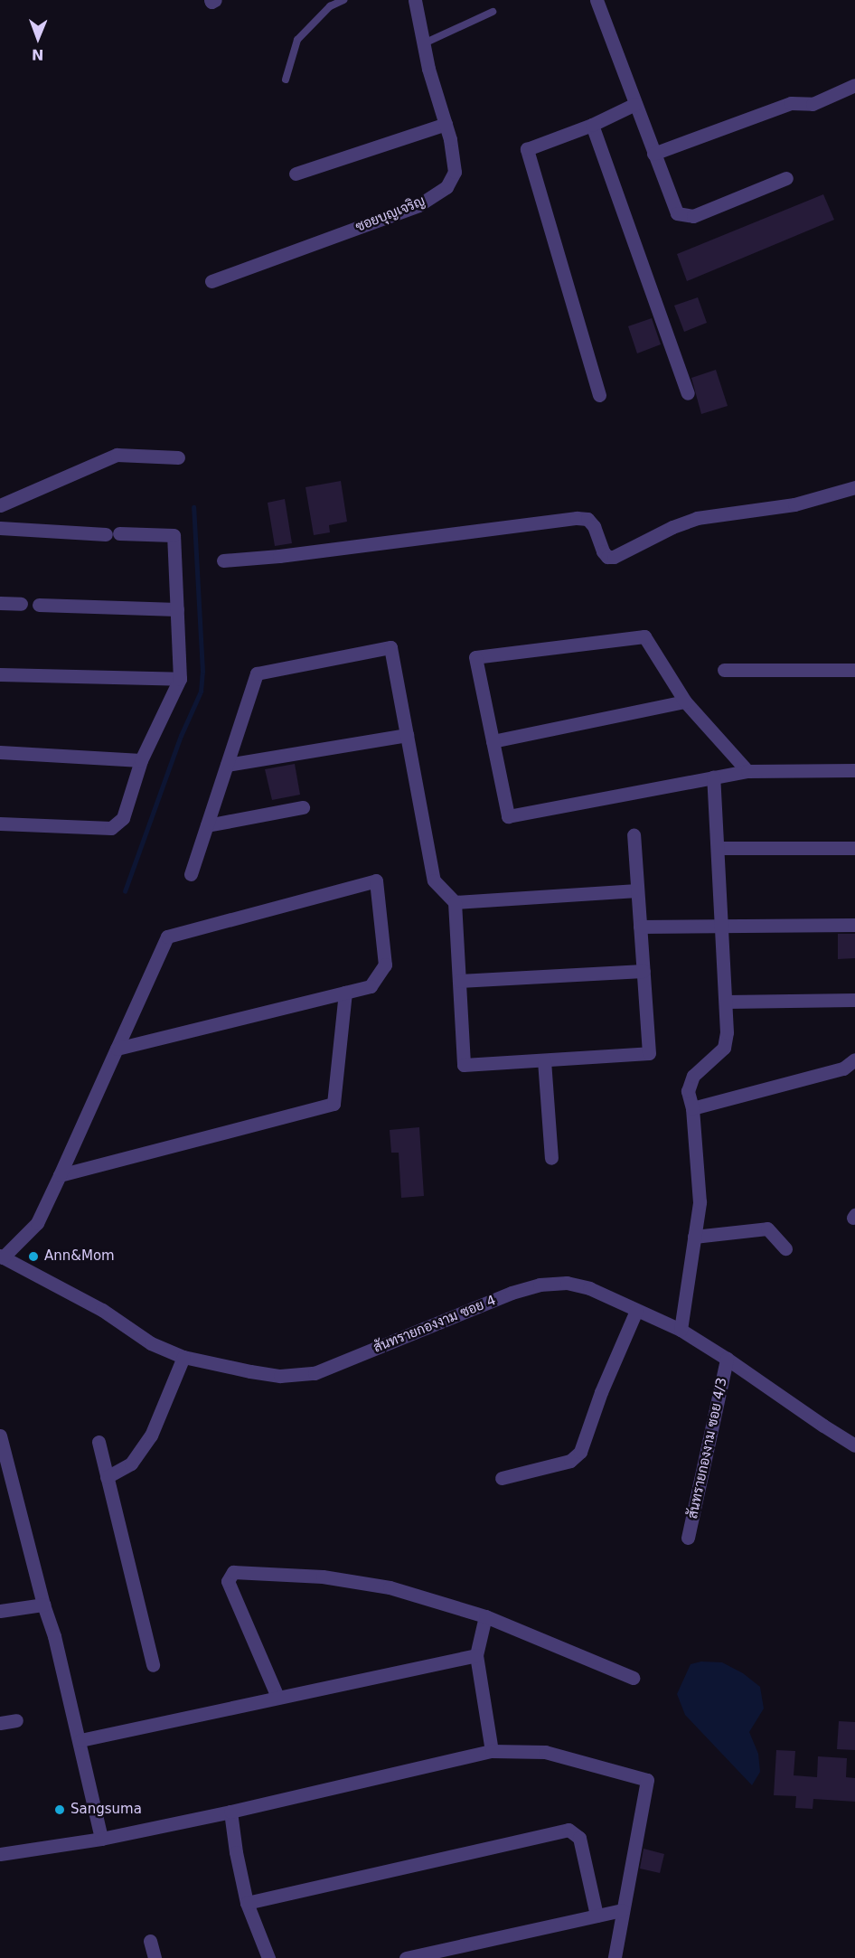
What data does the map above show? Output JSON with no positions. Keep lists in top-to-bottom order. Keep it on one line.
{"streets":{"street":["ซอยบุญเจริญ","สันทรายกองงาม ซอย 4","สันทรายกองงาม ซอย 4/3"]},"crossings":[["สันทรายกองงาม ซอย 4","สันทรายกองงาม ซอย 4/3"]],"places":["Ann&Mom","Sangsuma"],"north":"bottom"}
